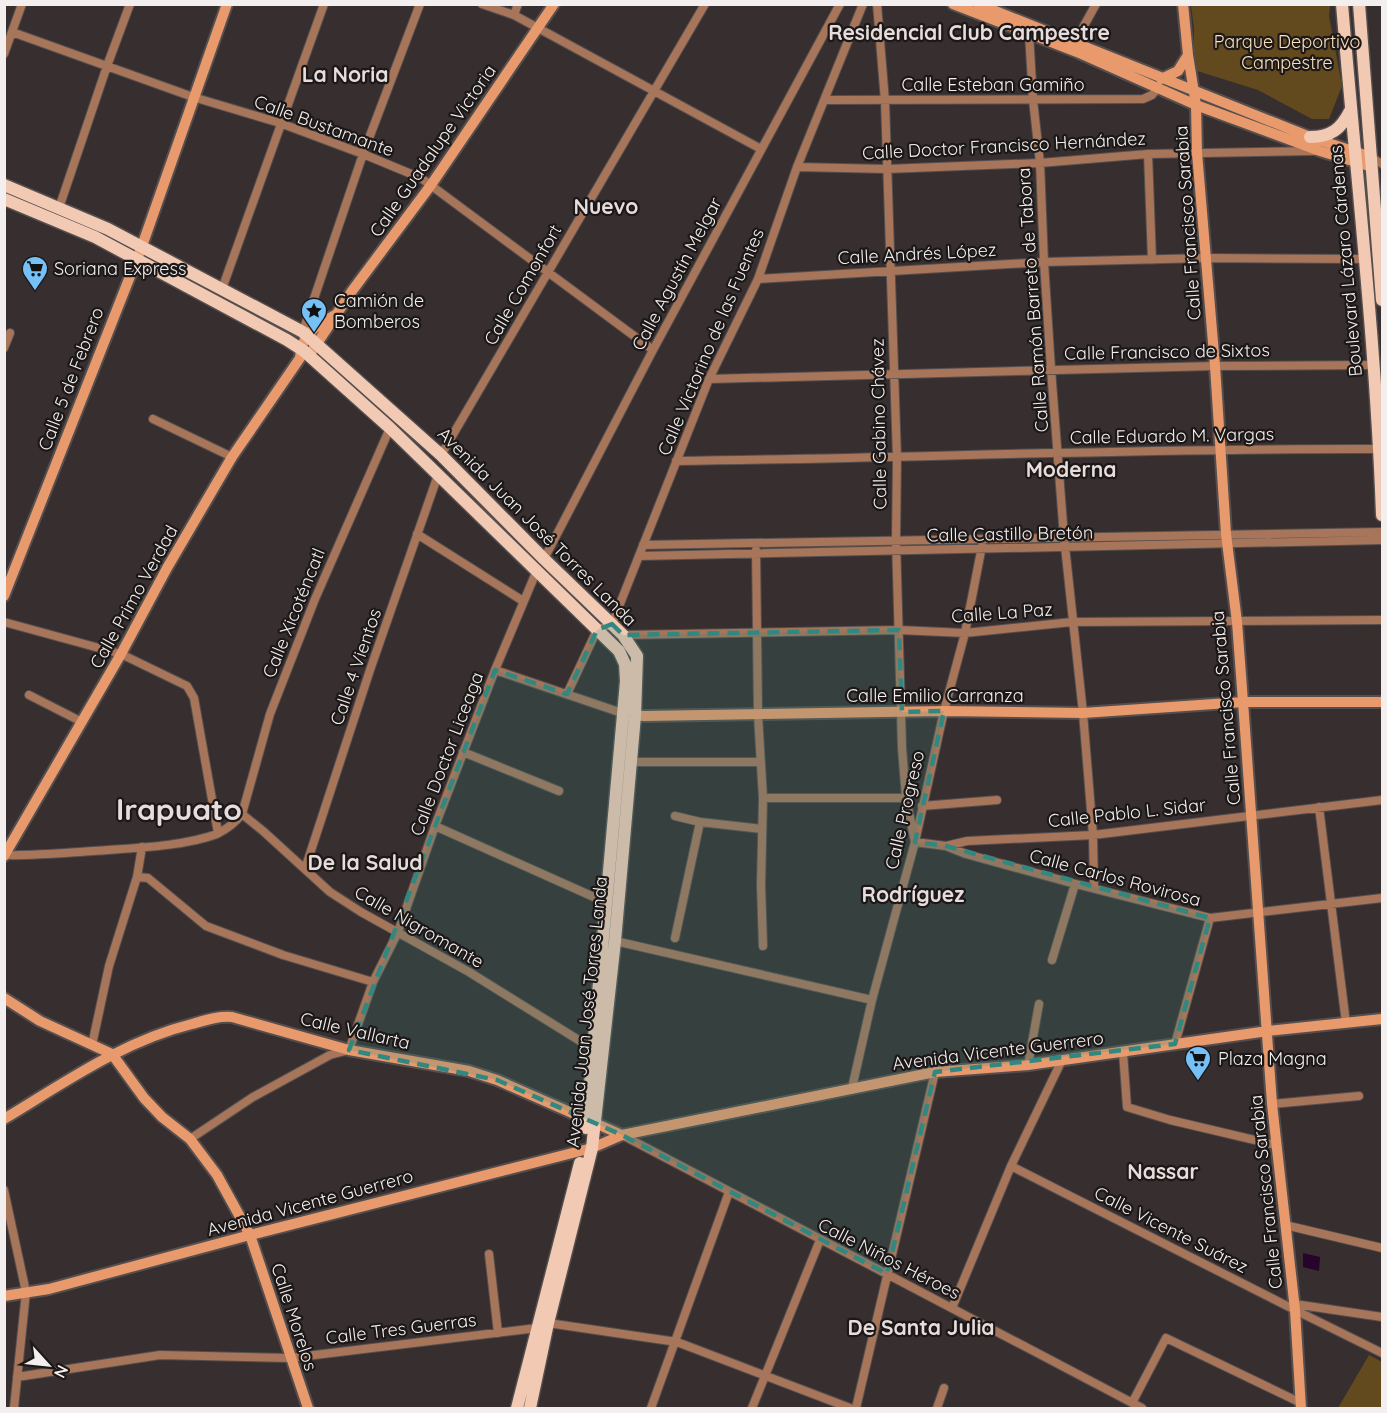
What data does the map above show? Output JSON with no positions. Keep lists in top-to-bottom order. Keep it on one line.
{"streets":{"main road":["Boulevard Lázaro Cárdenas","Avenida Juan José Torres Landa"],"street":["Calle Esteban Gamiño","Calle Bustamante","Calle Doctor Francisco Hernández","Calle Guadalupe Victoria","Calle Francisco Sarabia","Calle Andrés López","Calle Agustín Melgar","Calle Comonfort","Calle Ramón Barreto de Tabora","Calle Victorino de las Fuentes","Calle Francisco de Sixtos","Calle 5 de Febrero","Calle Gabino Chávez","Calle Eduardo M. Vargas","Calle Castillo Bretón","Calle Primo Verdad","Calle Xicoténcatl","Calle La Paz","Calle 4 Vientos","Calle Emilio Carranza","Calle Doctor Liceaga","Calle Progreso","Calle Pablo L. Sidar","Calle Carlos Rovirosa","Calle Nigromante","Calle Vallarta","Avenida Vicente Guerrero","Calle Vicente Suárez","Calle Niños Héroes","Calle Morelos","Calle Tres Guerras"]},"crossings":[["Calle Esteban Gamiño","Calle Ramón Barreto de Tabora"],["Calle Esteban Gamiño","Calle Victorino de las Fuentes"],["Calle Esteban Gamiño","Calle Gabino Chávez"],["Calle Bustamante","Calle Guadalupe Victoria"],["Calle Bustamante","Calle Agustín Melgar"],["Calle Bustamante","Calle Comonfort"],["Calle Bustamante","Calle 5 de Febrero"],["Calle Doctor Francisco Hernández","Calle Francisco Sarabia"],["Calle Doctor Francisco Hernández","Calle Ramón Barreto de Tabora"],["Calle Doctor Francisco Hernández","Calle Victorino de las Fuentes"],["Calle Doctor Francisco Hernández","Calle Gabino Chávez"],["Calle Guadalupe Victoria","Avenida Juan José Torres Landa"],["Calle Guadalupe Victoria","Calle Primo Verdad"],["Calle Francisco Sarabia","Calle Andrés López"],["Calle Francisco Sarabia","Calle Francisco de Sixtos"],["Calle Francisco Sarabia","Calle Eduardo M. Vargas"],["Calle Francisco Sarabia","Calle Castillo Bretón"],["Calle Francisco Sarabia","Calle La Paz"],["Calle Francisco Sarabia","Calle Emilio Carranza"],["Calle Francisco Sarabia","Calle Pablo L. Sidar"],["Calle Francisco Sarabia","Calle Carlos Rovirosa"],["Calle Francisco Sarabia","Avenida Vicente Guerrero"],["Calle Francisco Sarabia","Calle Vicente Suárez"],["Calle Andrés López","Boulevard Lázaro Cárdenas"],["Calle Andrés López","Calle Ramón Barreto de Tabora"],["Calle Andrés López","Calle Victorino de las Fuentes"],["Calle Andrés López","Calle Gabino Chávez"],["Boulevard Lázaro Cárdenas","Calle Francisco de Sixtos"],["Boulevard Lázaro Cárdenas","Calle Eduardo M. Vargas"],["Calle Agustín Melgar","Avenida Juan José Torres Landa"],["Calle Comonfort","Avenida Juan José Torres Landa"],["Calle Ramón Barreto de Tabora","Calle Francisco de Sixtos"],["Calle Ramón Barreto de Tabora","Calle Eduardo M. Vargas"],["Calle Ramón Barreto de Tabora","Calle Castillo Bretón"],["Calle Ramón Barreto de Tabora","Calle La Paz"],["Calle Ramón Barreto de Tabora","Calle Emilio Carranza"],["Calle Ramón Barreto de Tabora","Calle Pablo L. Sidar"],["Calle Ramón Barreto de Tabora","Calle Carlos Rovirosa"],["Calle Victorino de las Fuentes","Calle Francisco de Sixtos"],["Calle Victorino de las Fuentes","Calle Eduardo M. Vargas"],["Calle Victorino de las Fuentes","Avenida Juan José Torres Landa"],["Calle Victorino de las Fuentes","Calle Castillo Bretón"],["Calle Francisco de Sixtos","Calle Gabino Chávez"],["Calle 5 de Febrero","Avenida Juan José Torres Landa"],["Calle Gabino Chávez","Calle Eduardo M. Vargas"],["Calle Gabino Chávez","Calle Castillo Bretón"],["Calle Gabino Chávez","Calle La Paz"],["Calle Gabino Chávez","Calle Emilio Carranza"],["Calle Gabino Chávez","Calle Progreso"],["Calle Gabino Chávez","Calle Carlos Rovirosa"],["Avenida Juan José Torres Landa","Calle Primo Verdad"],["Avenida Juan José Torres Landa","Calle Xicoténcatl"],["Avenida Juan José Torres Landa","Calle La Paz"],["Avenida Juan José Torres Landa","Calle 4 Vientos"],["Avenida Juan José Torres Landa","Calle Emilio Carranza"],["Avenida Juan José Torres Landa","Calle Doctor Liceaga"],["Avenida Juan José Torres Landa","Calle Nigromante"],["Avenida Juan José Torres Landa","Calle Vallarta"],["Avenida Juan José Torres Landa","Avenida Vicente Guerrero"],["Avenida Juan José Torres Landa","Calle Tres Guerras"],["Calle Castillo Bretón","Calle Progreso"],["Calle Xicoténcatl","Calle Nigromante"],["Calle La Paz","Calle Progreso"],["Calle 4 Vientos","Calle Nigromante"],["Calle Emilio Carranza","Calle Doctor Liceaga"],["Calle Emilio Carranza","Calle Progreso"],["Calle Doctor Liceaga","Calle Nigromante"],["Calle Doctor Liceaga","Calle Vallarta"],["Calle Progreso","Calle Carlos Rovirosa"],["Calle Progreso","Avenida Vicente Guerrero"],["Calle Pablo L. Sidar","Calle Carlos Rovirosa"],["Calle Vallarta","Calle Morelos"],["Avenida Vicente Guerrero","Calle Niños Héroes"],["Avenida Vicente Guerrero","Calle Morelos"],["Calle Morelos","Calle Tres Guerras"]],"districts":["Residencial Club Campestre","La Noria","Nuevo","Moderna","Irapuato","De la Salud","Rodríguez","Nassar","De Santa Julia"],"parks":["Parque Deportivo Campestre"],"places":{"supermarket":["Soriana Express","Plaza Magna"],"place":["Camión de Bomberos"]},"north":"bottom right"}
